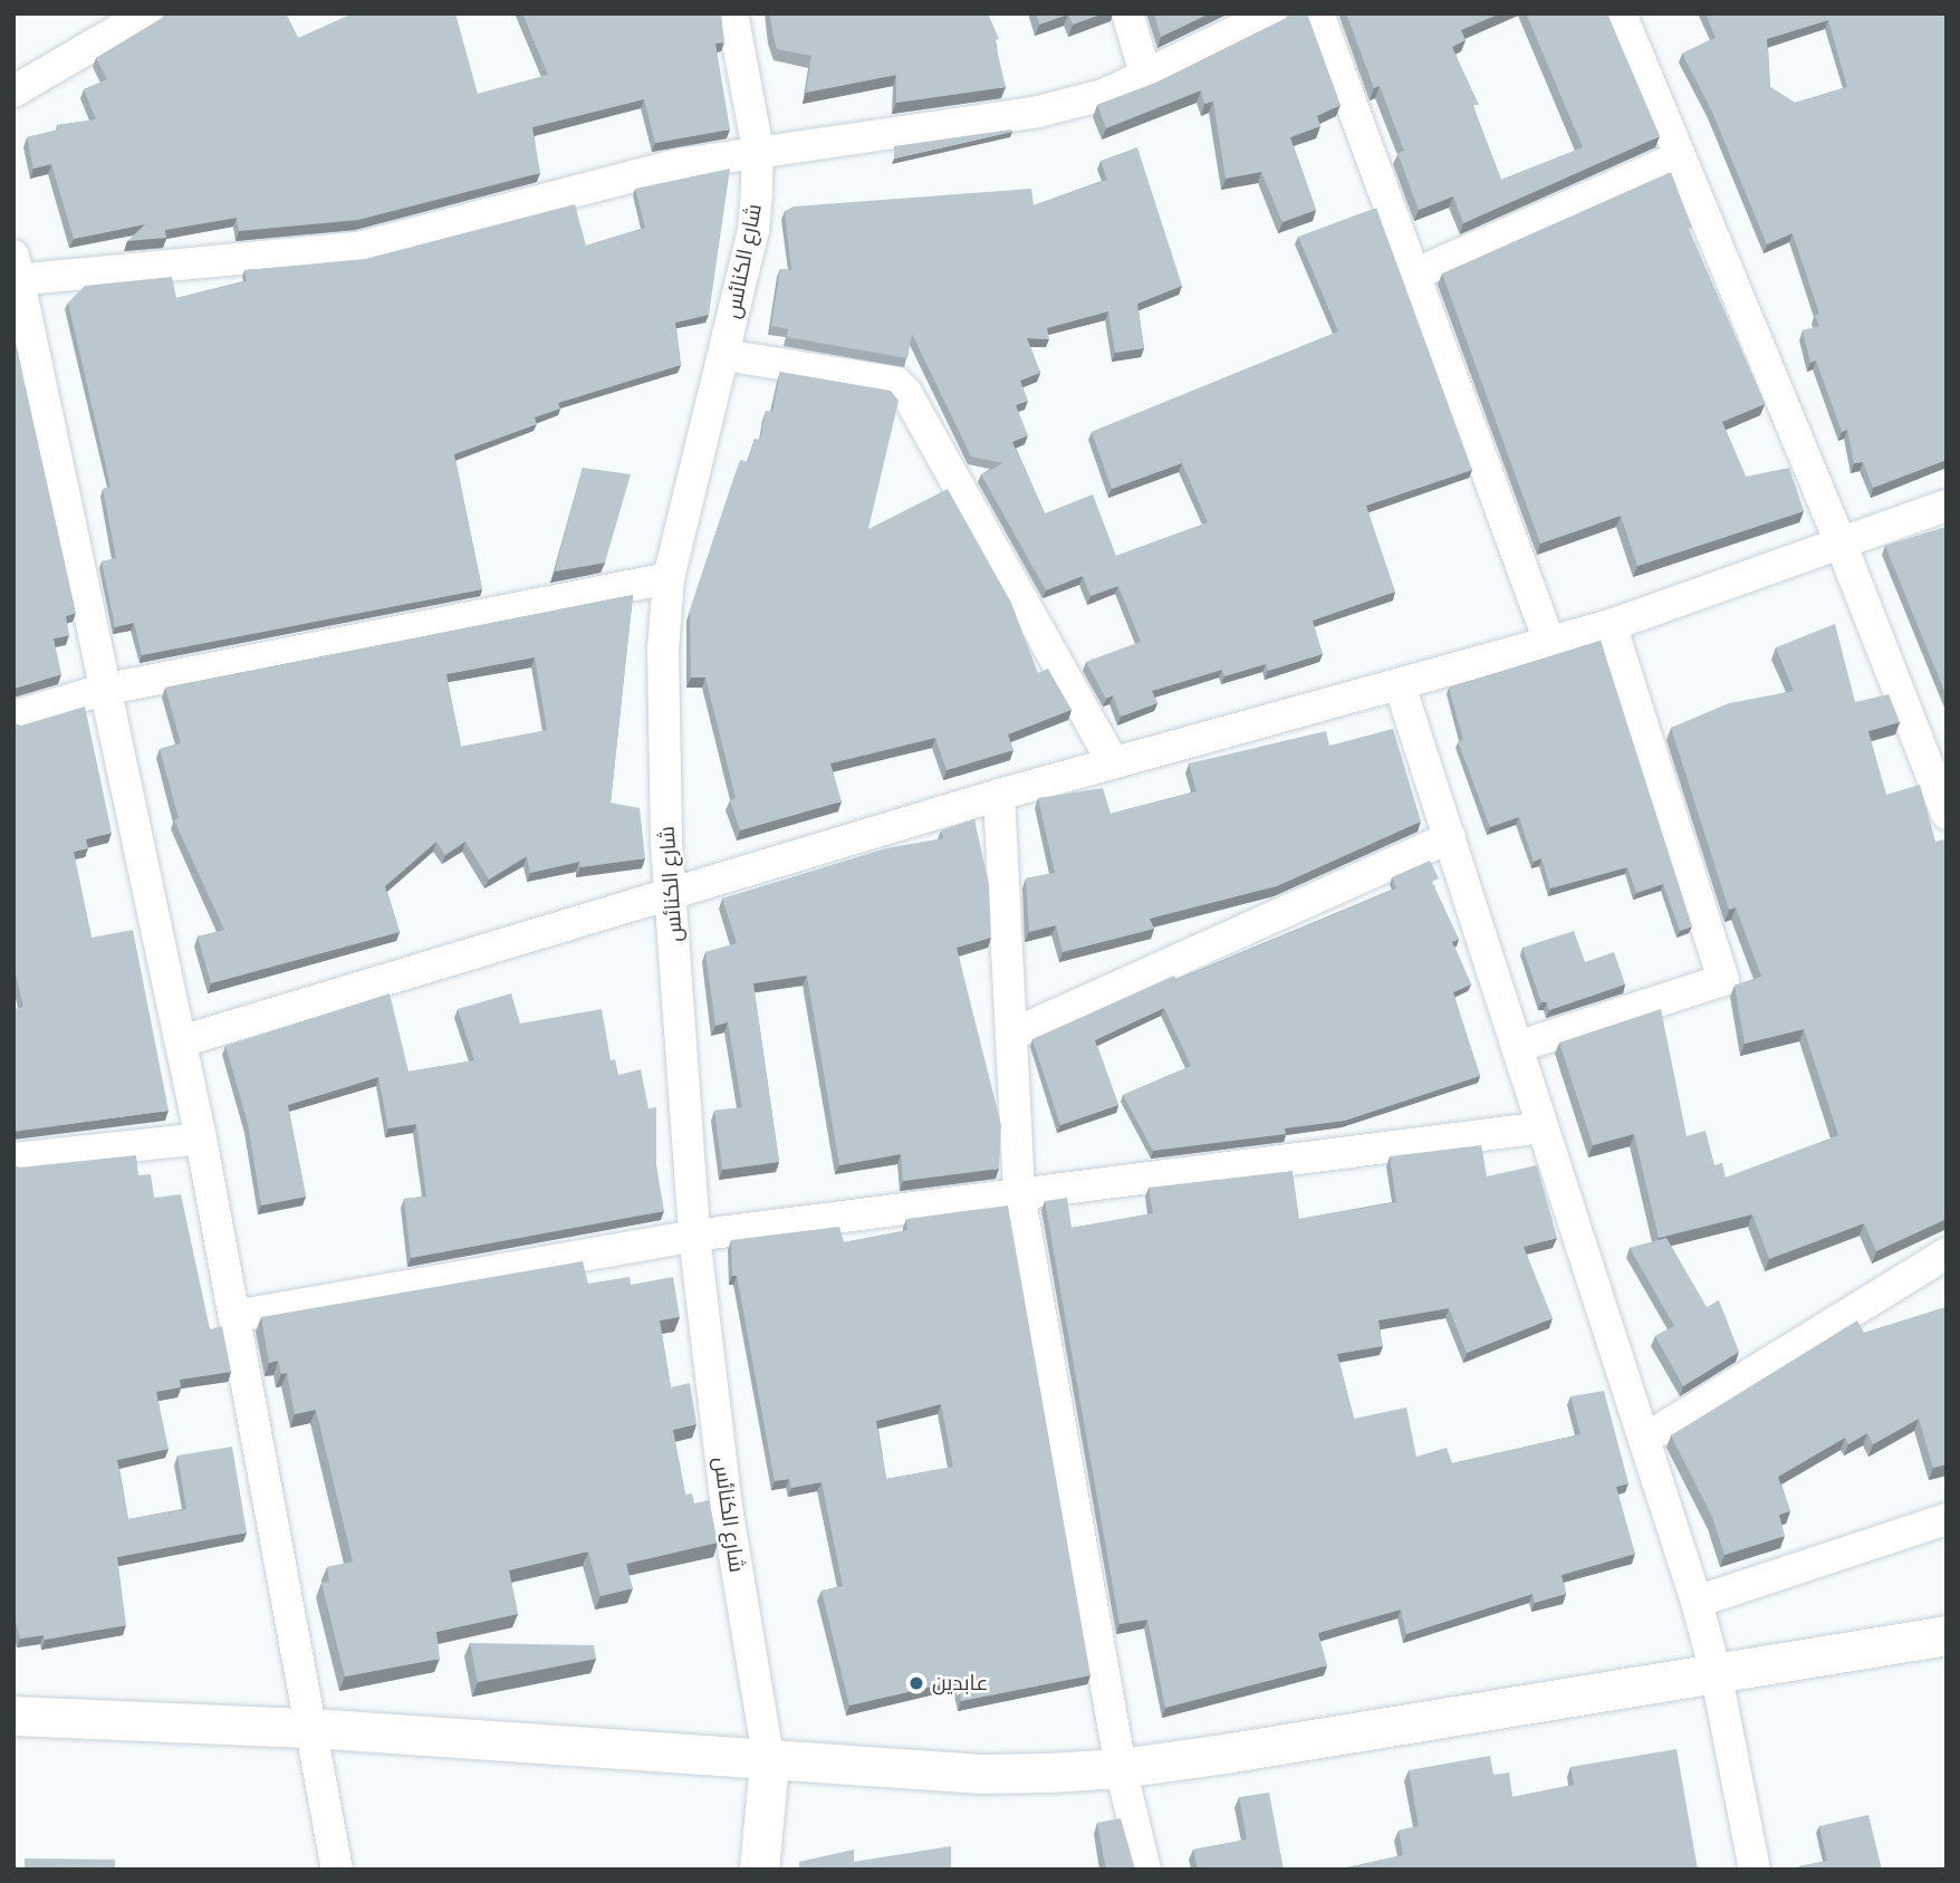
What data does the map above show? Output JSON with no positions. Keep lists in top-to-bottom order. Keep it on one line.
{"streets":{"street":["شارع الكنائس"]},"places":["عابدين"]}
